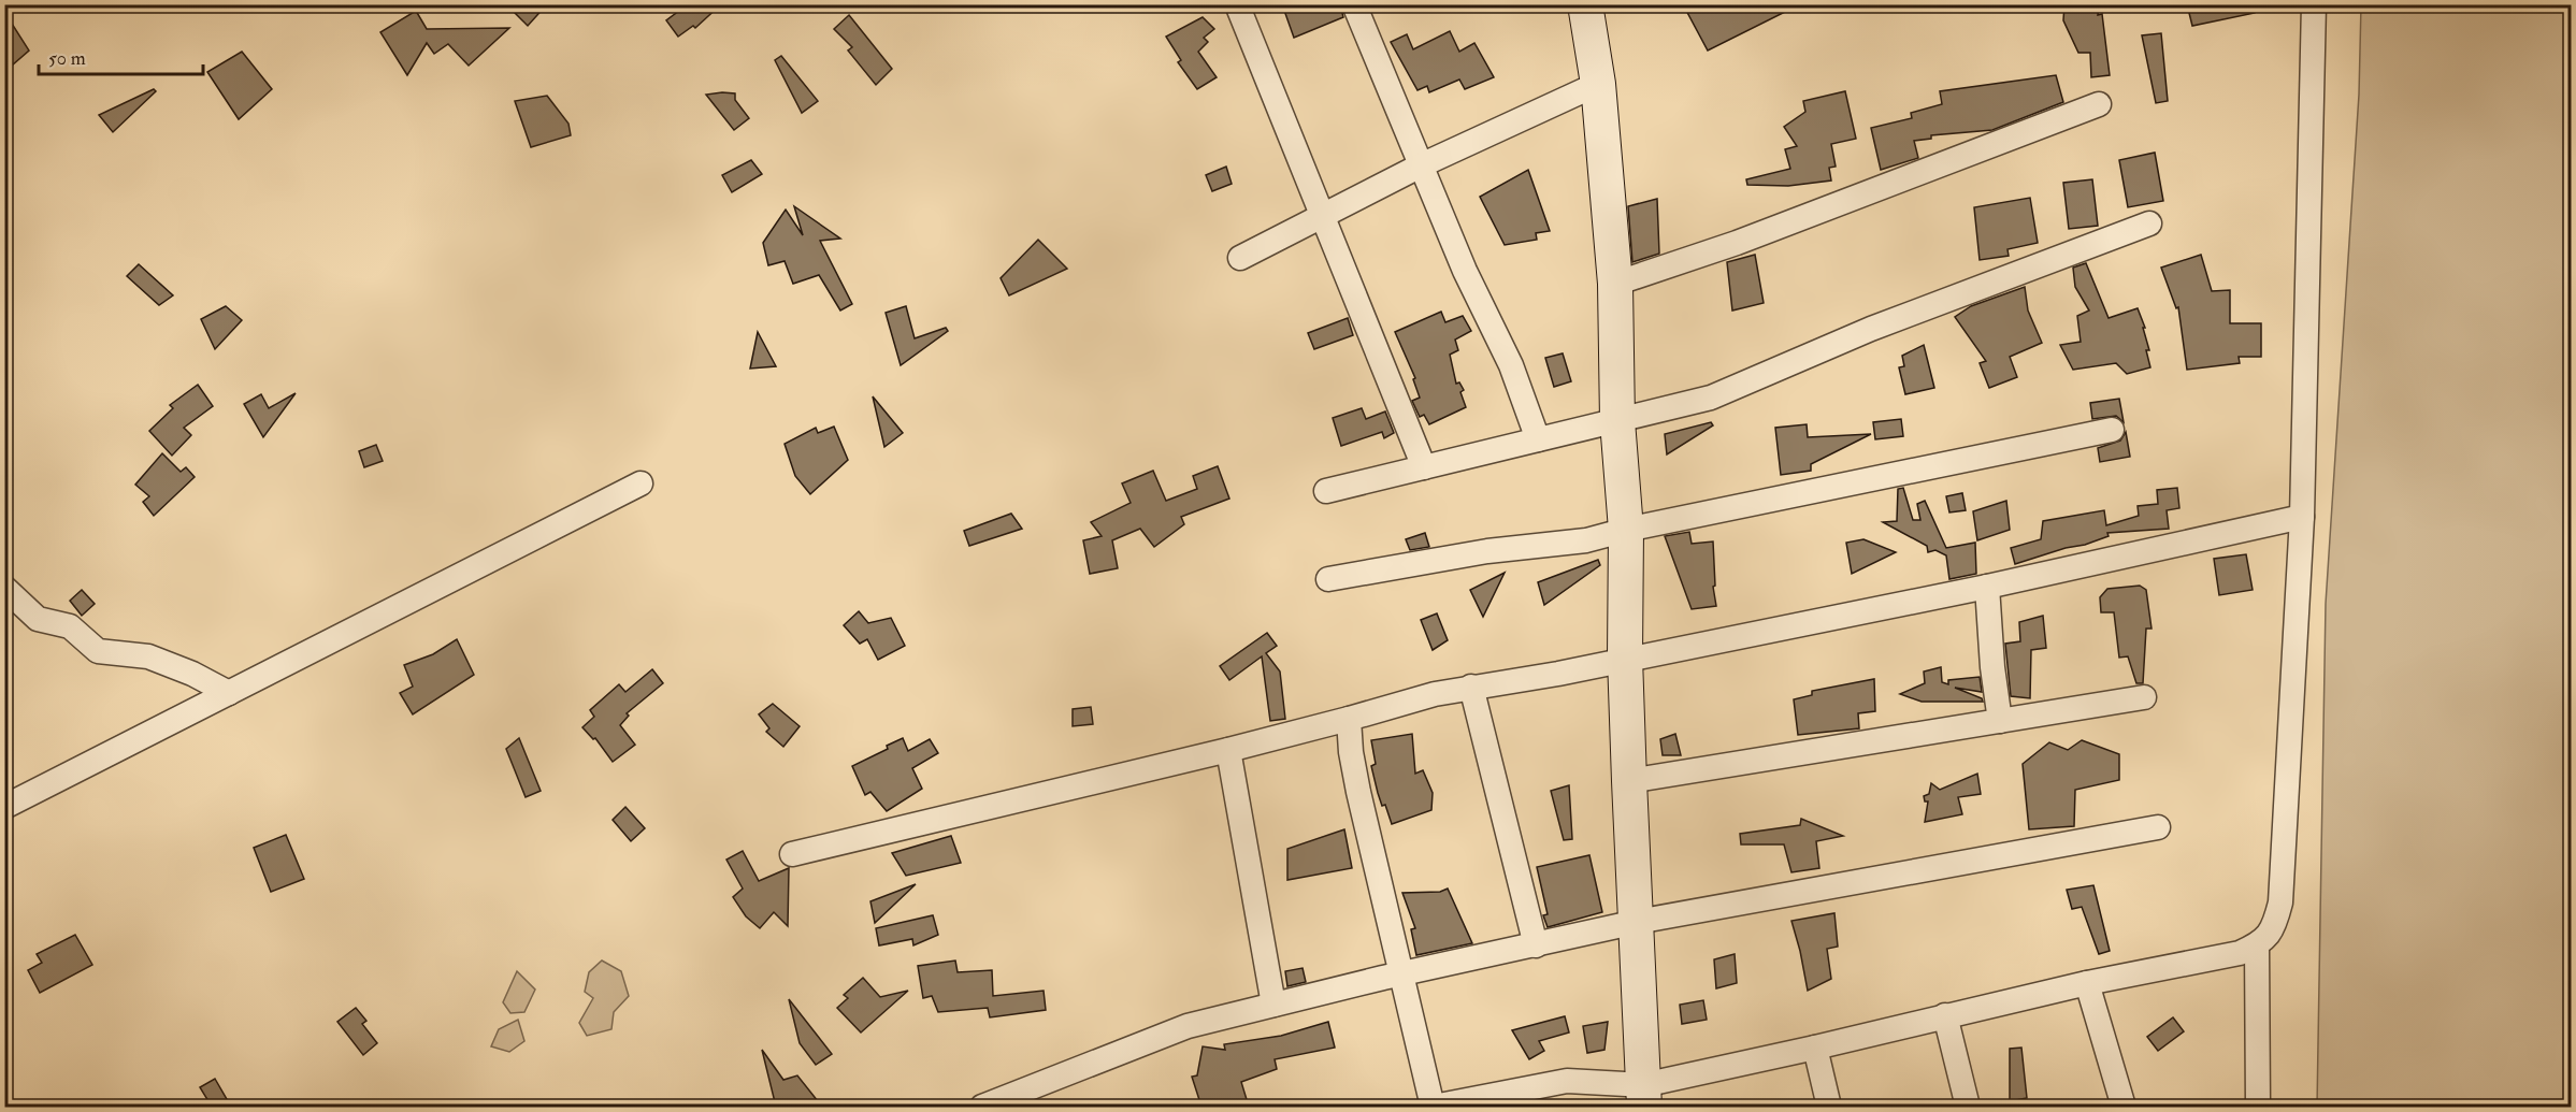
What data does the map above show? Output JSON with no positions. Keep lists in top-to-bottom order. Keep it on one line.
{"scale_bar":"50 m"}
